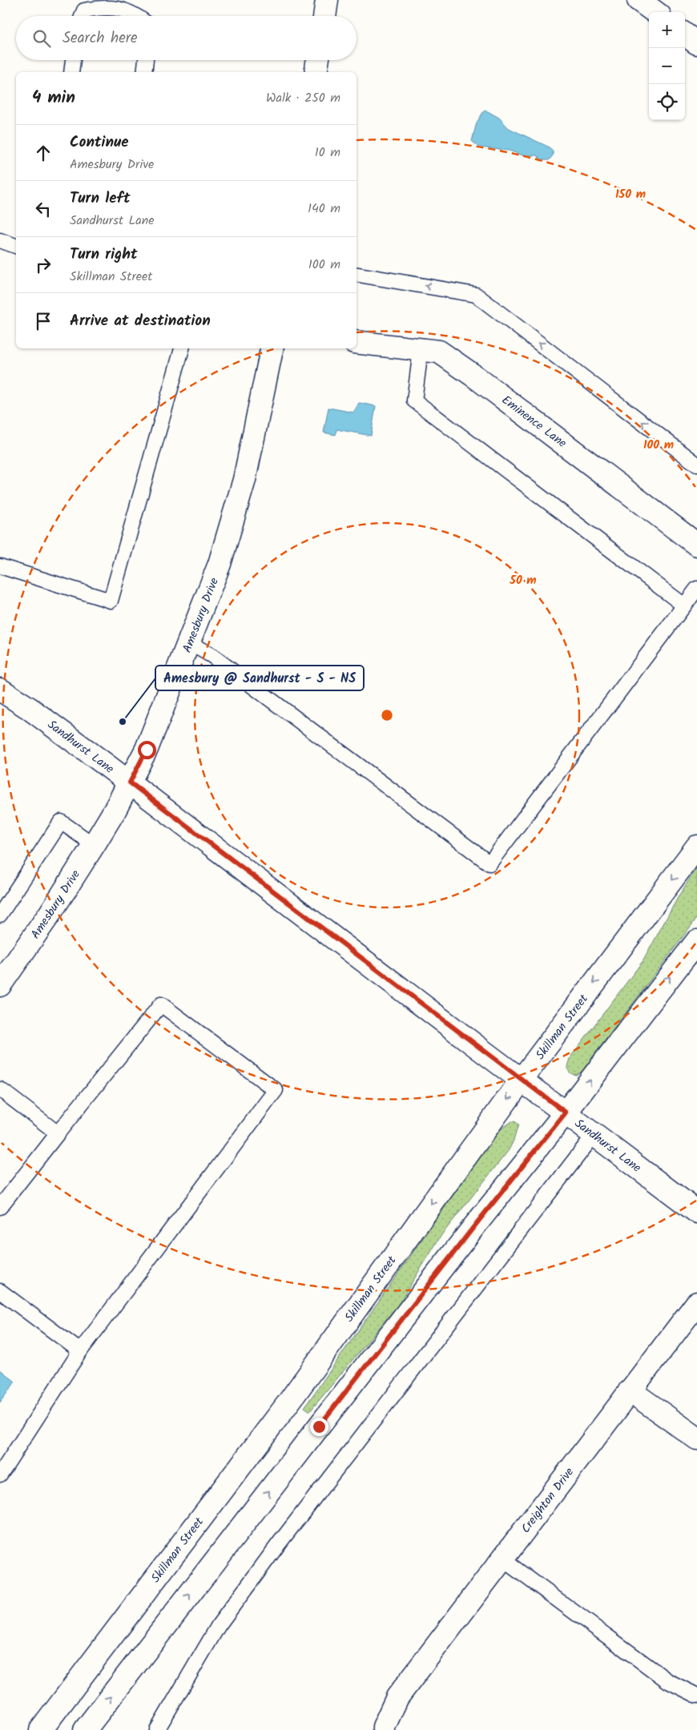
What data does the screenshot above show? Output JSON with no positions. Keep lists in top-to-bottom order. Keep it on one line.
{"streets":{"street":["Eminence Lane","Amesbury Drive","Sandhurst Lane","Skillman Street","Creighton Drive"]},"crossings":[["Amesbury Drive","Sandhurst Lane"],["Sandhurst Lane","Skillman Street"]],"places":["Amesbury @ Sandhurst - S - NS"],"page":{"map_buttons":["+","−"],"search":"Search here","heading":["4 min","Walk · 250 m"],"list":[["Continue","Amesbury Drive","10 m"],["Turn left","Sandhurst Lane","140 m"],["Turn right","Skillman Street","100 m"],"Arrive at destination"]},"rings":["150 m","100 m","50 m"]}
